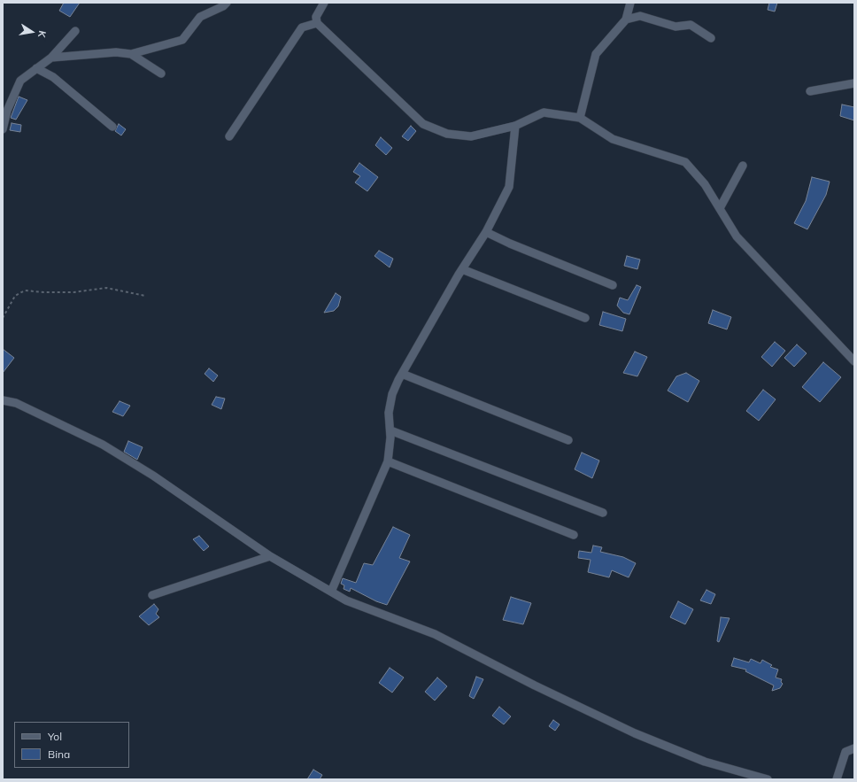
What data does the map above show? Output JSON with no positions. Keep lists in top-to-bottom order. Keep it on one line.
{"legend":["Yol","Bina"],"north":"right"}
